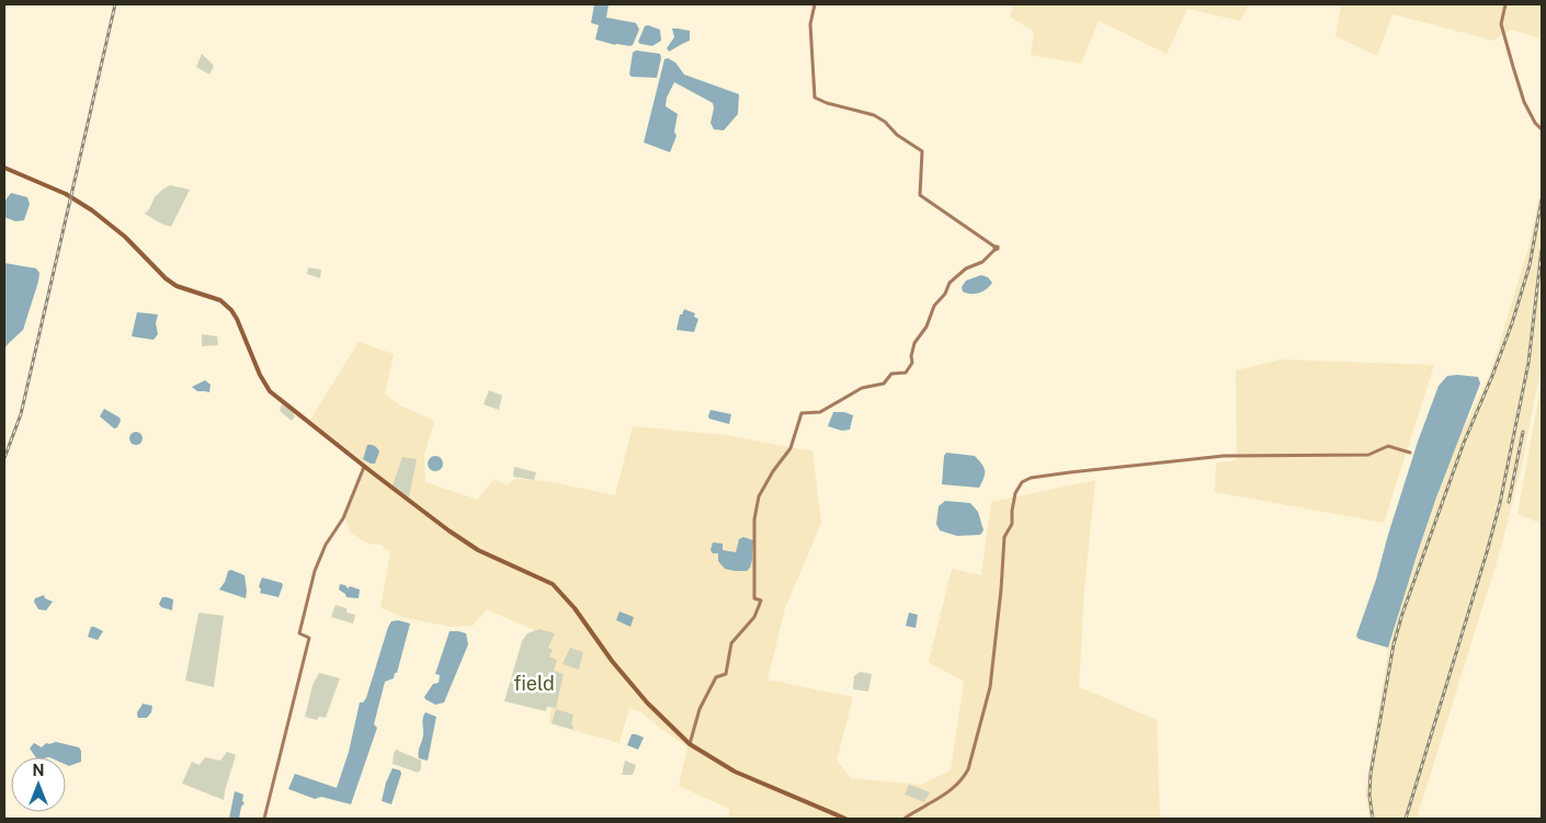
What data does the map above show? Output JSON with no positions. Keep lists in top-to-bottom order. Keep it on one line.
{"parks":["field"],"north":"top"}
